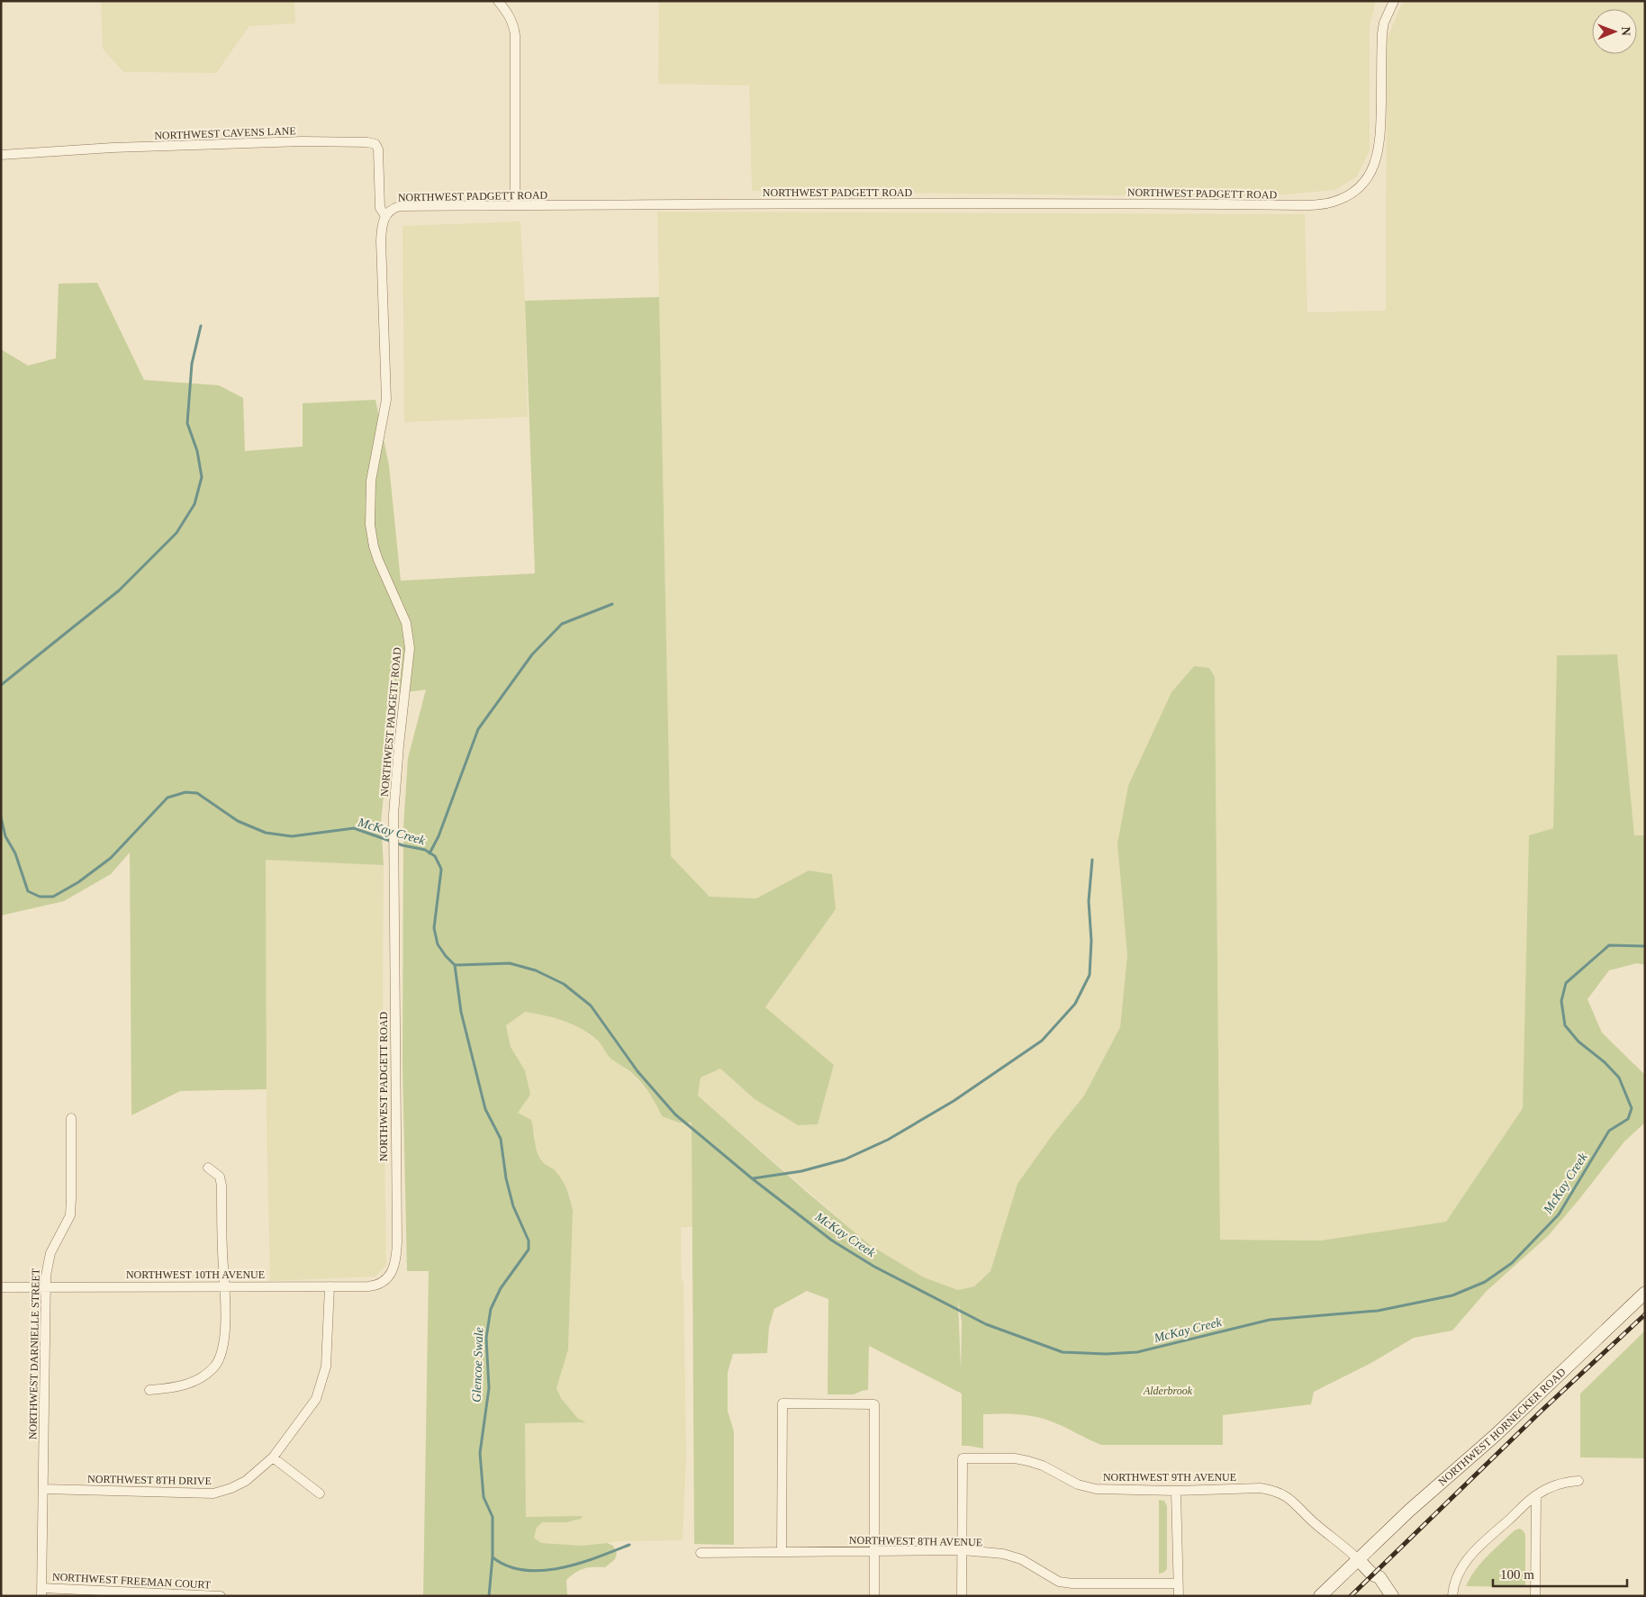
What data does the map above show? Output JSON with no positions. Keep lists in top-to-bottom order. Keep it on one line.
{"streets":{"street":["NORTHWEST CAVENS LANE","NORTHWEST PADGETT ROAD","NORTHWEST 10TH AVENUE","NORTHWEST DARNIELLE STREET","NORTHWEST HORNECKER ROAD","NORTHWEST 9TH AVENUE","NORTHWEST 8TH DRIVE","NORTHWEST 8TH AVENUE","NORTHWEST FREEMAN COURT"]},"crossings":[["NORTHWEST CAVENS LANE","NORTHWEST PADGETT ROAD"],["NORTHWEST PADGETT ROAD","NORTHWEST 10TH AVENUE"],["NORTHWEST 10TH AVENUE","NORTHWEST DARNIELLE STREET"],["NORTHWEST 10TH AVENUE","NORTHWEST 8TH DRIVE"],["NORTHWEST DARNIELLE STREET","NORTHWEST 8TH DRIVE"],["NORTHWEST DARNIELLE STREET","NORTHWEST FREEMAN COURT"],["NORTHWEST HORNECKER ROAD","NORTHWEST 9TH AVENUE"],["NORTHWEST 9TH AVENUE","NORTHWEST 8TH AVENUE"]],"water":["McKay Creek","Glencoe Swale"],"parks":["Alderbrook"],"scale_bar":"100 m","north":"right"}
